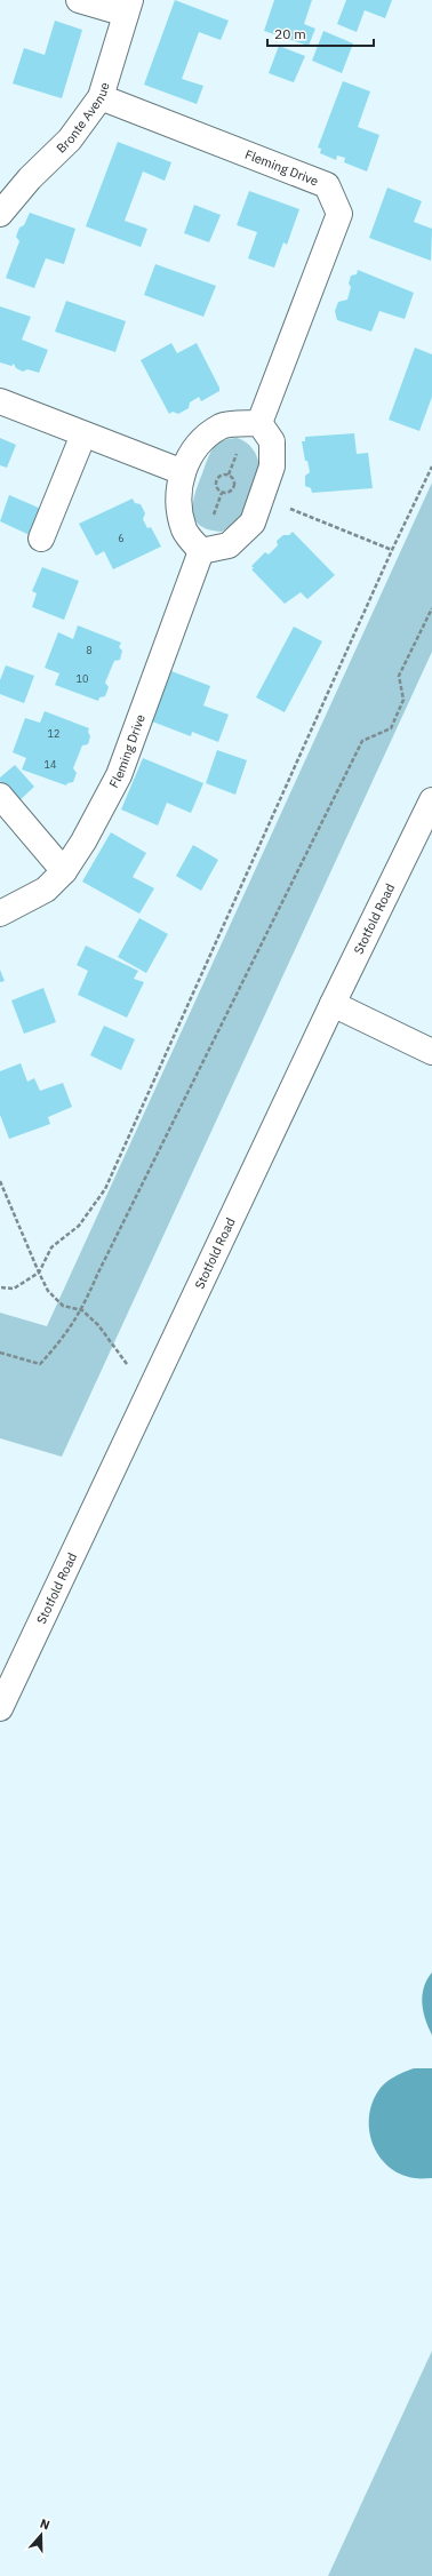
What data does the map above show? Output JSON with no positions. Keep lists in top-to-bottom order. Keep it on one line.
{"streets":{"street":["Bronte Avenue","Fleming Drive","Stotfold Road"]},"crossings":[["Bronte Avenue","Fleming Drive"]],"house_numbers":["6","8","10","12","14"],"scale_bar":"20 m","north":"top"}
